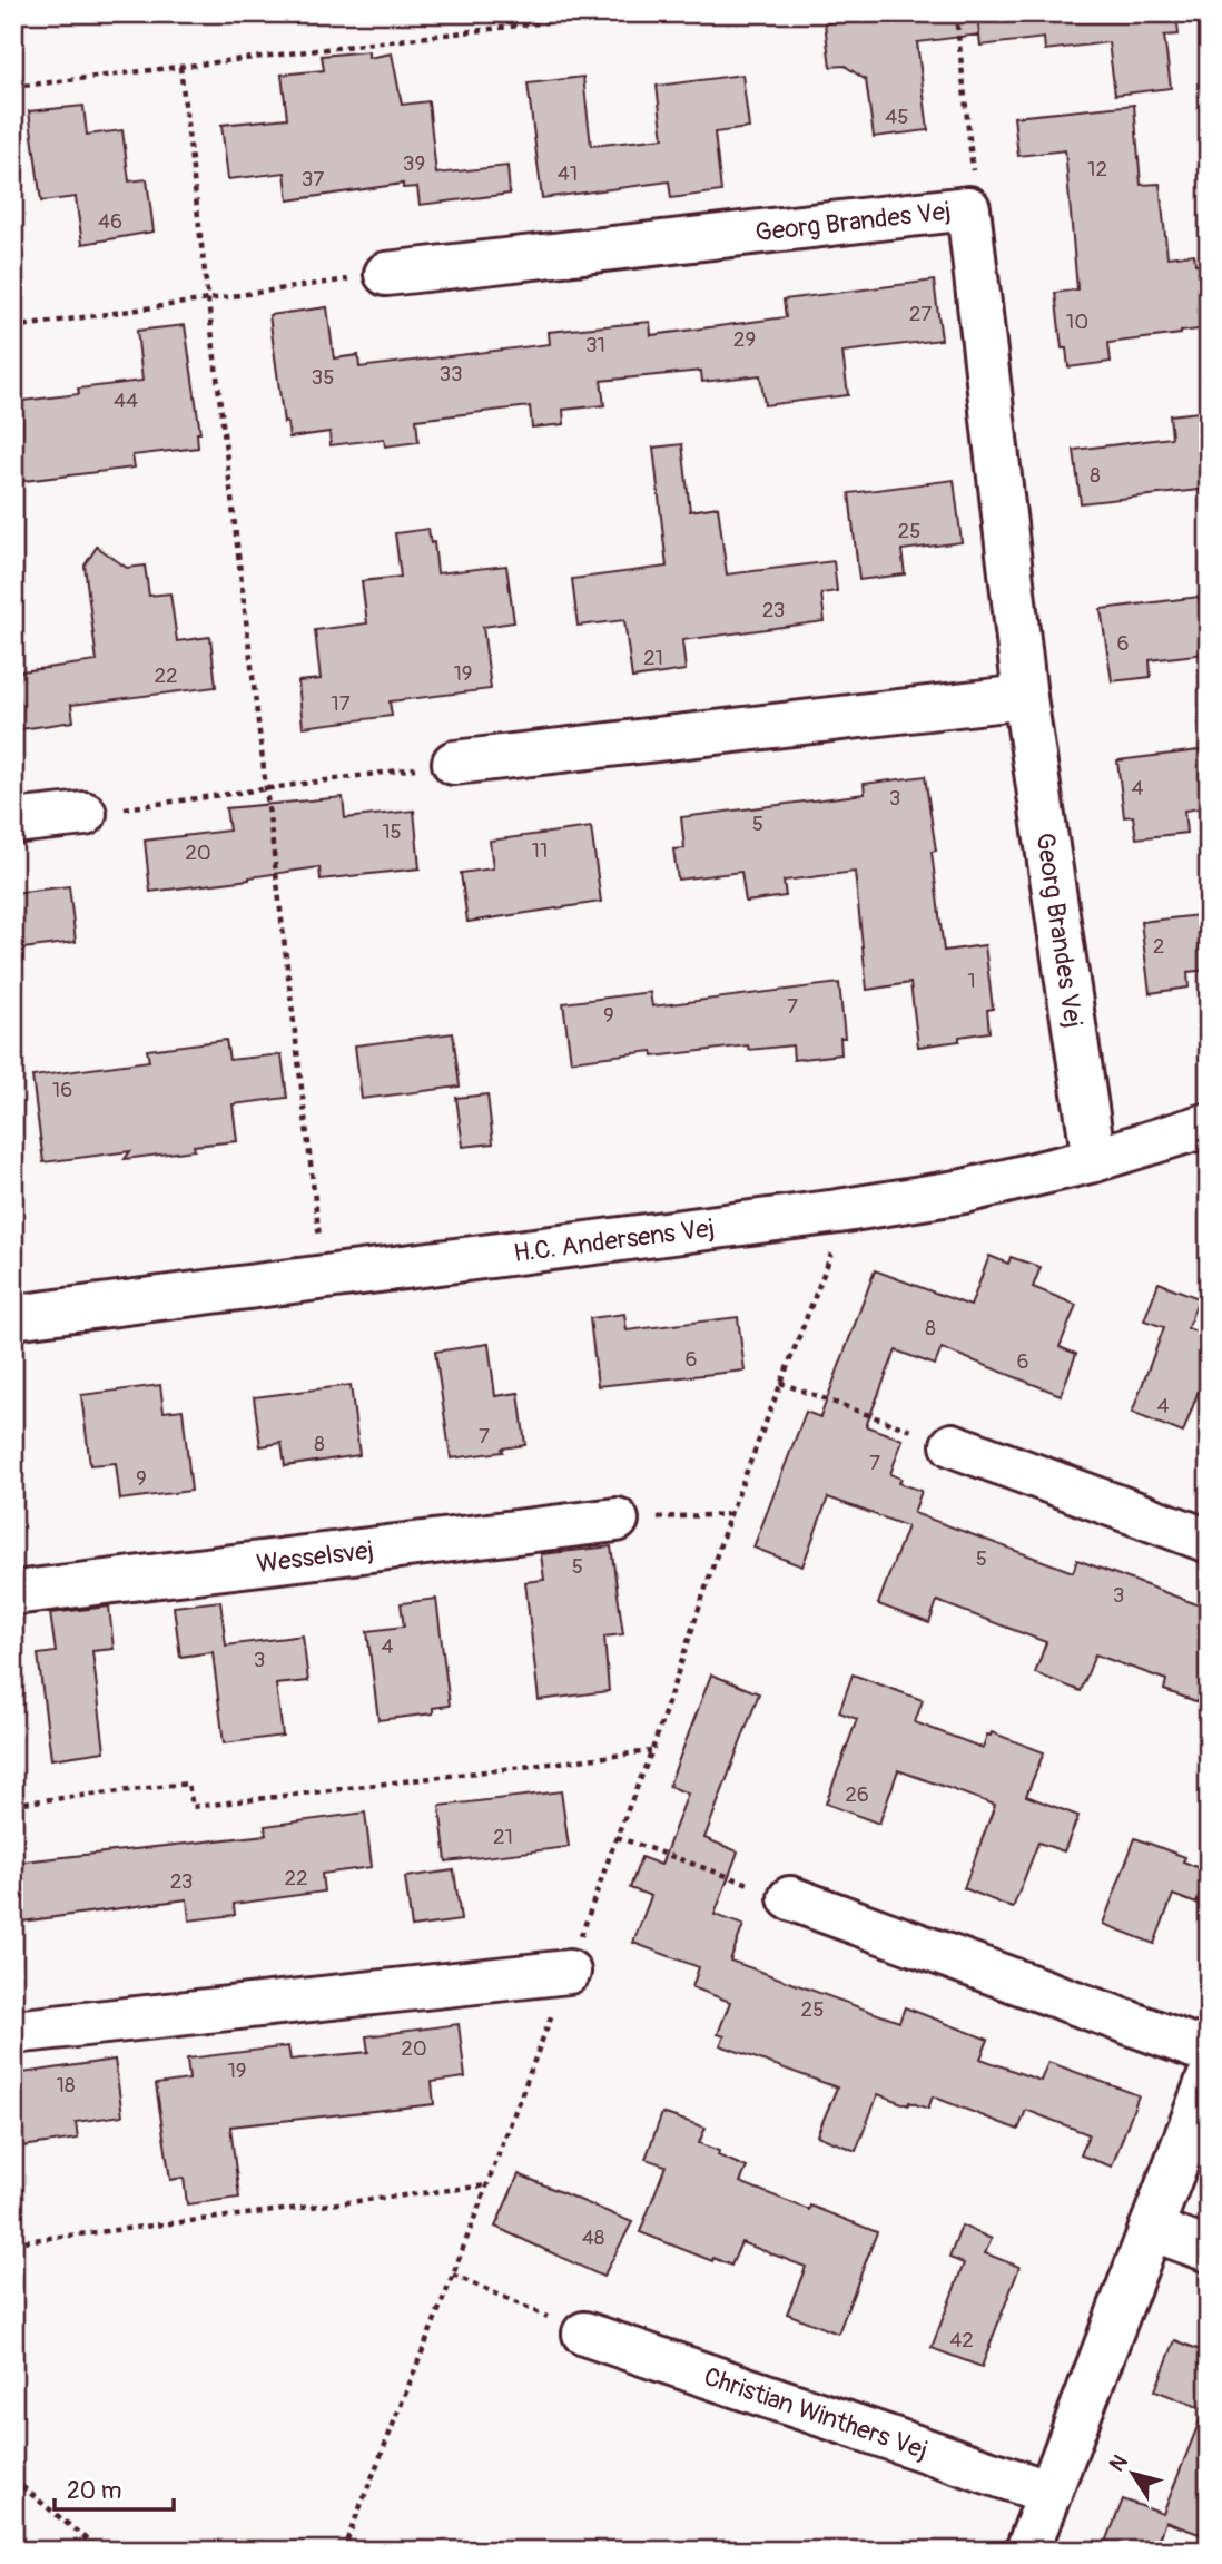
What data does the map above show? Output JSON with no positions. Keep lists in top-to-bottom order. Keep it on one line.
{"streets":{"street":["Georg Brandes Vej","H.C. Andersens Vej","Wesselsvej","Christian Winthers Vej"]},"crossings":[["Georg Brandes Vej","H.C. Andersens Vej"]],"house_numbers":["45","39","12","41","37","46","27","10","29","31","33","35","44","8","25","23","6","21","19","22","17","4","3","5","15","11","20","2","1","7","9","16","8","6","6","4","7","8","7","9","5","5","3","4","3","26","21","22","23","25","20","19","18","48","42"],"scale_bar":"20 m","north":"top left"}
